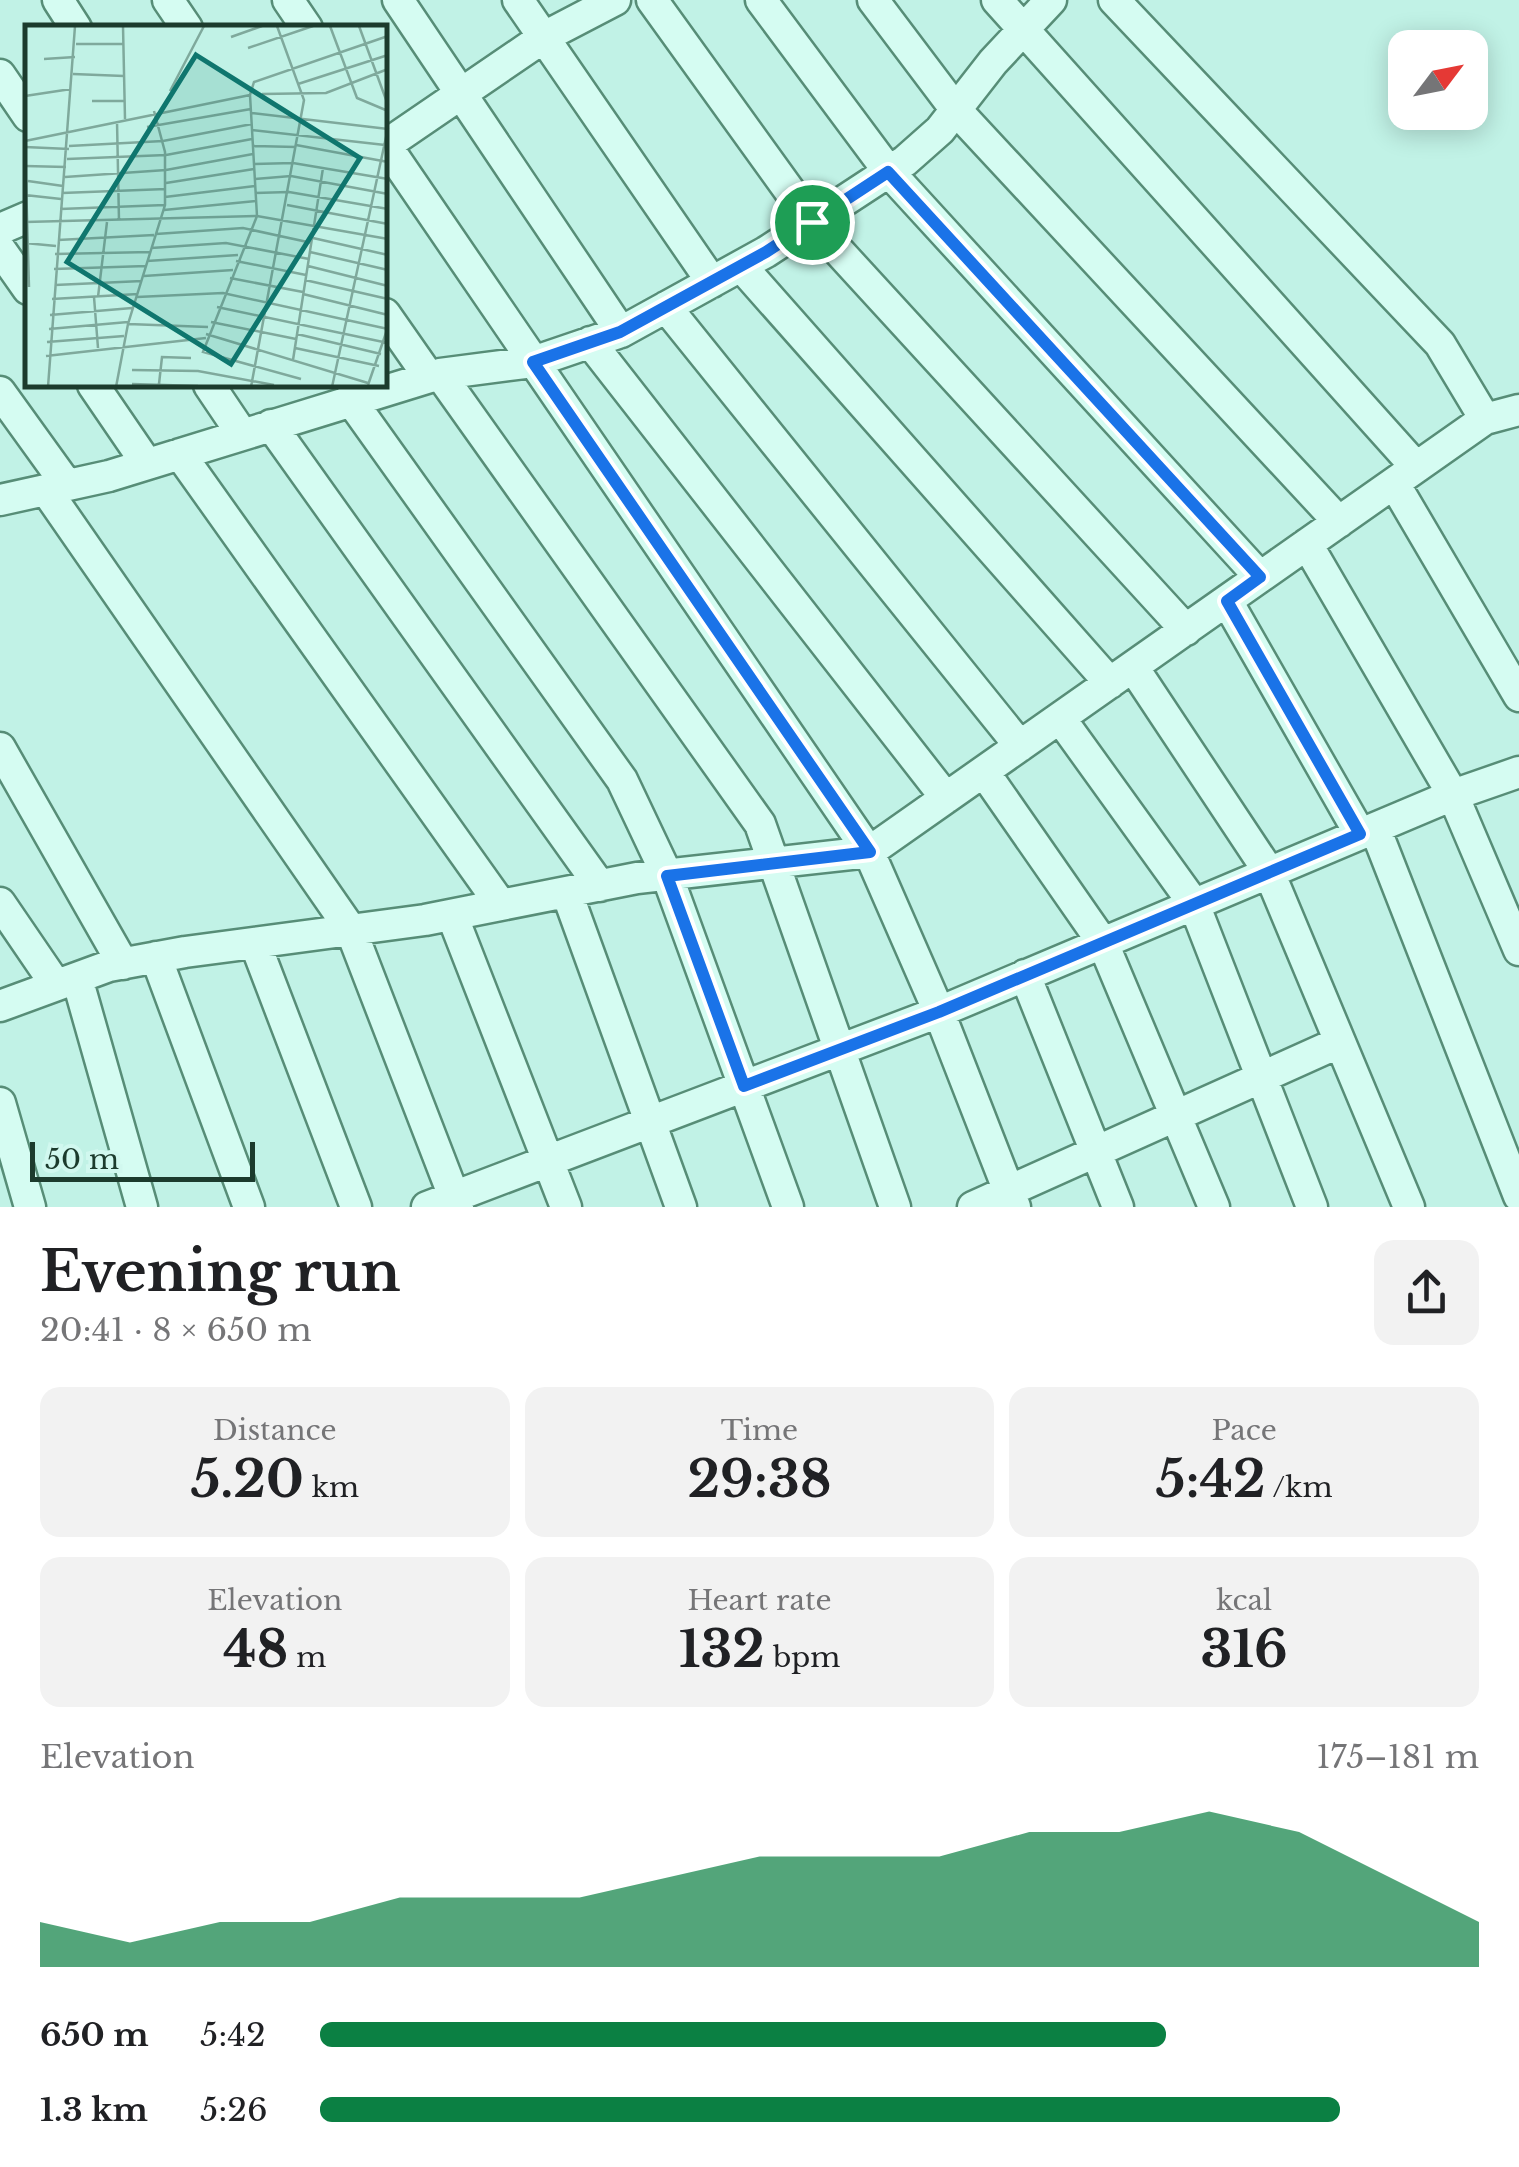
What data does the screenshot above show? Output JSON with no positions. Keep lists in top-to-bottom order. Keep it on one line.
{"scale_bar":"50 m","north":"top right","page":{"scale":"50 m","heading":["Evening run","20:41 · 8 × 650 m"],"stats":[["Distance","5.20 km"],["Time","29:38"],["Pace","5:42 /km"],["Elevation","48 m"],["Heart rate","132 bpm"],["kcal","316"]],"chart":["Elevation","175–181 m"],"list":[{"name":"650 m","note":"5:42"},{"name":"1.3 km","note":"5:26"}]}}
